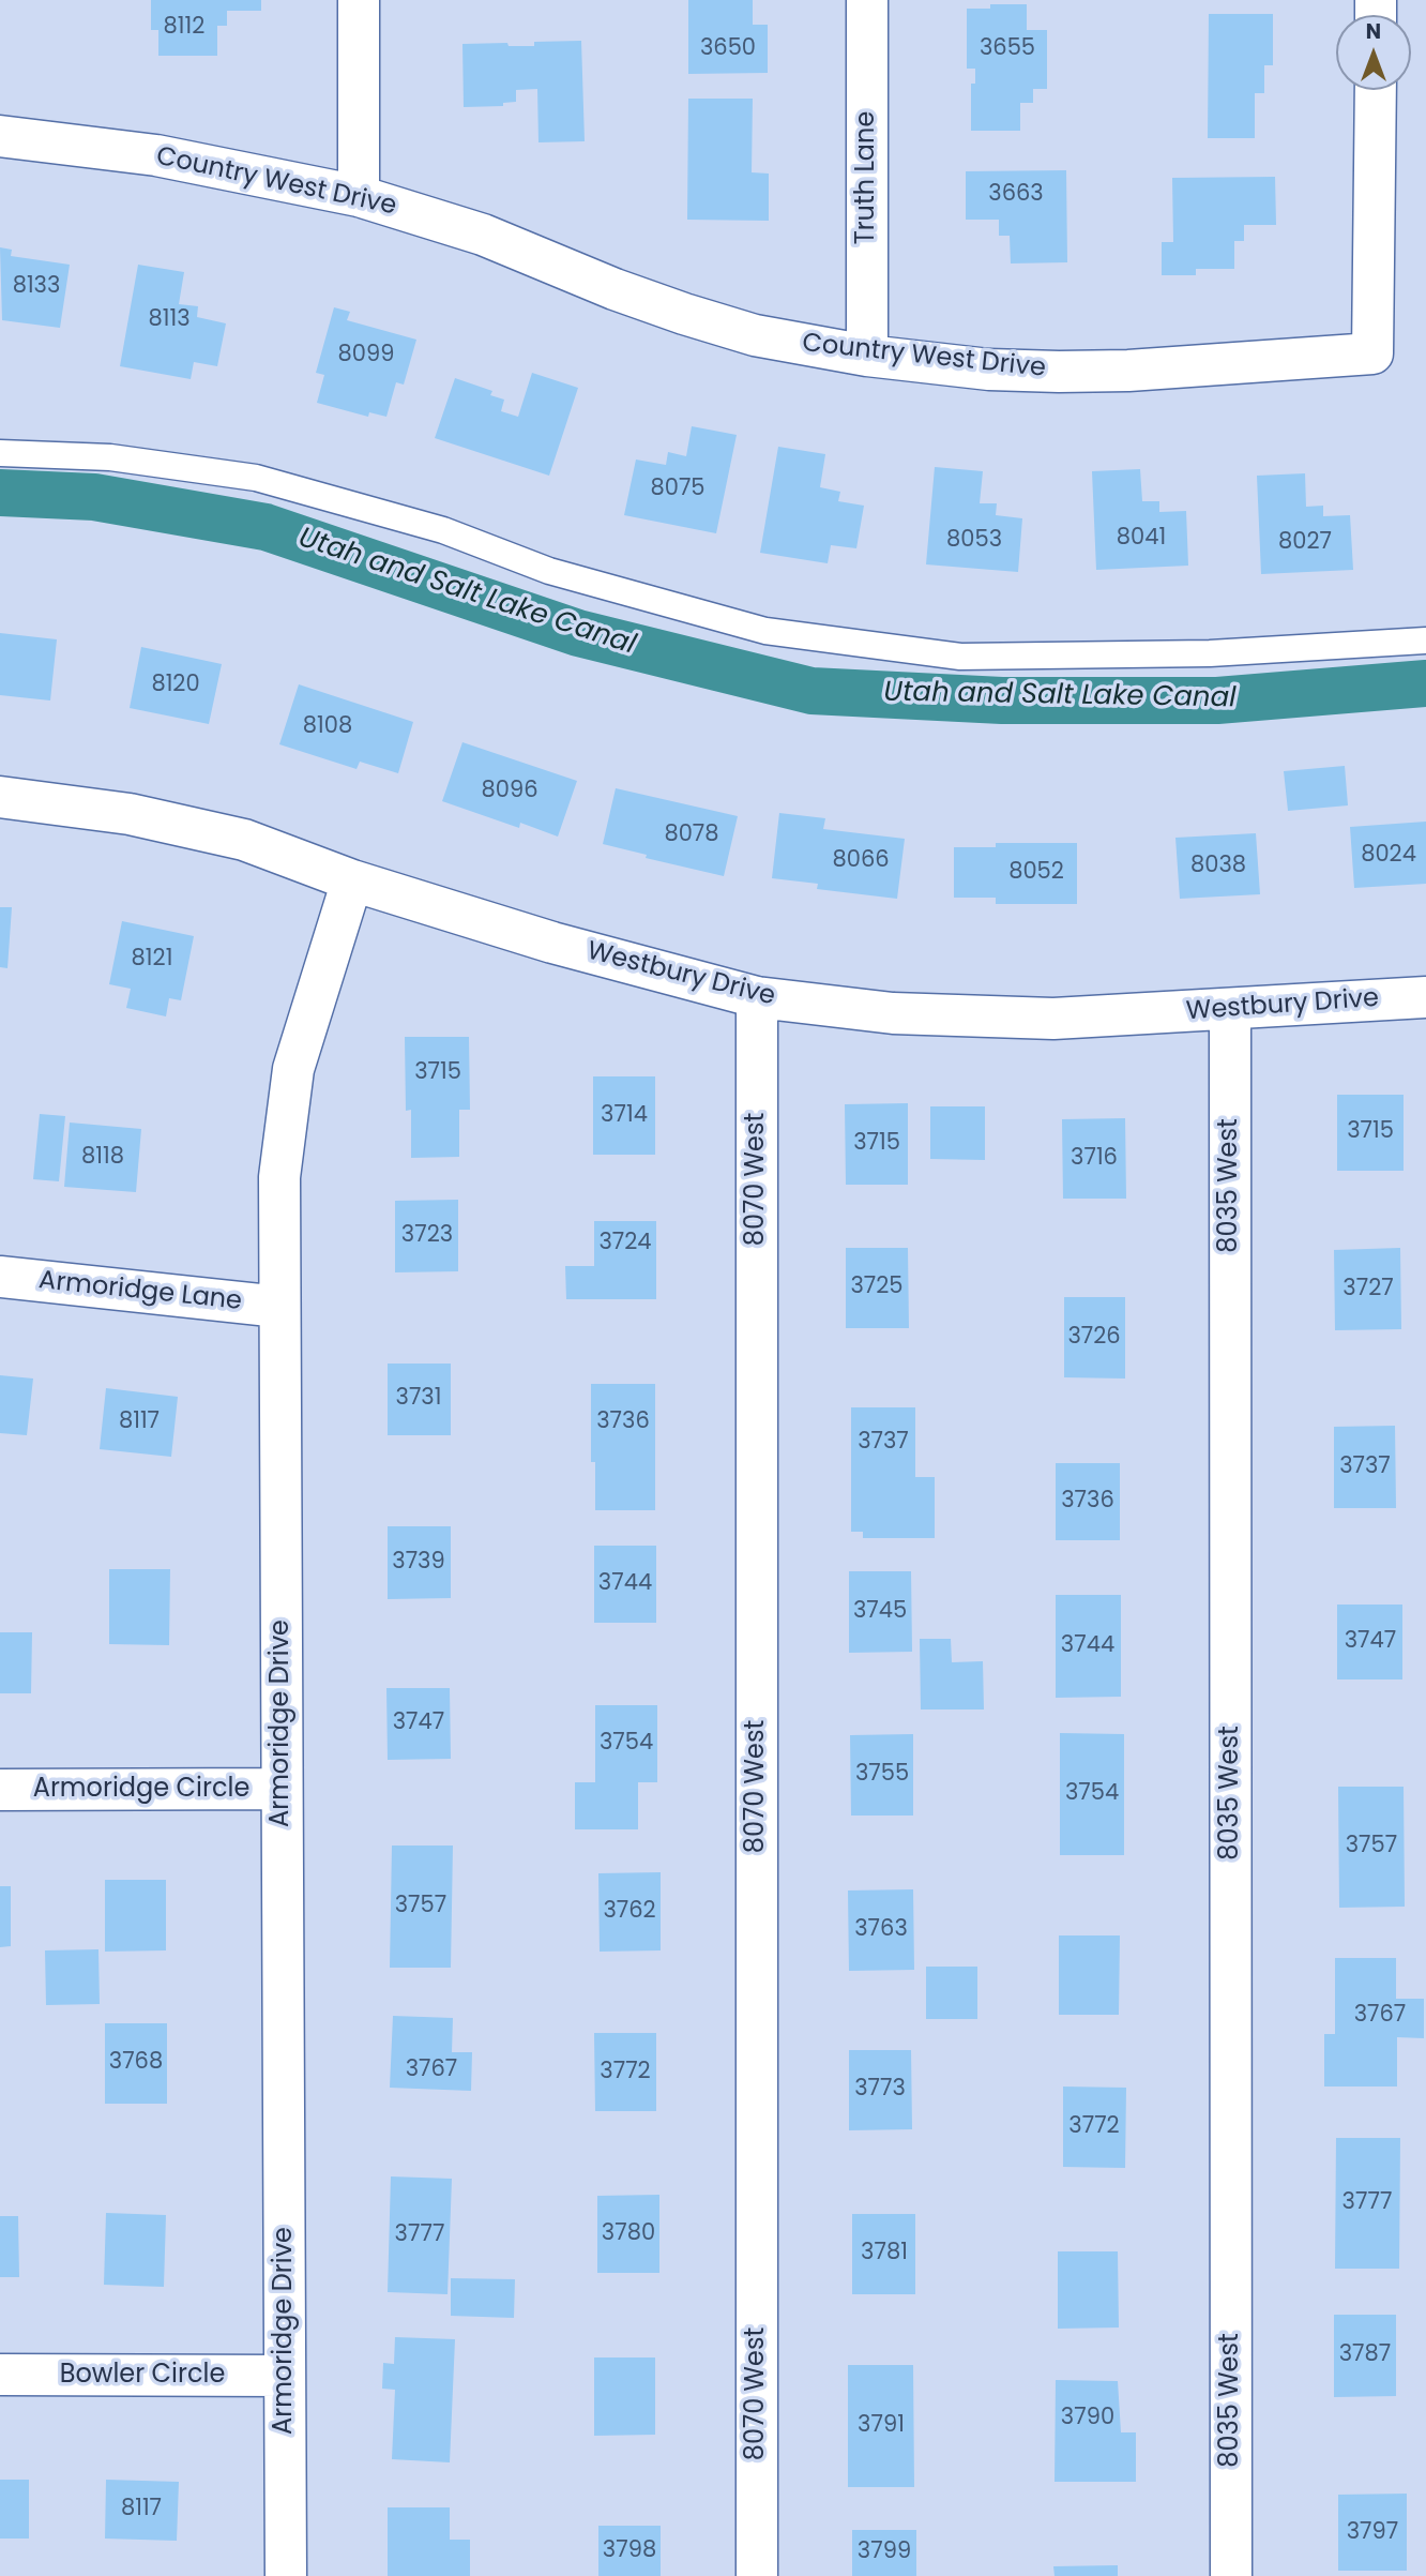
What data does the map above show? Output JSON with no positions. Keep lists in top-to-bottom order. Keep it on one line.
{"streets":{"street":["Truth Lane","Country West Drive","Westbury Drive","8070 West","8035 West","Armoridge Lane","Armoridge Drive","Armoridge Circle","Bowler Circle"]},"crossings":[["Truth Lane","Country West Drive"],["Westbury Drive","8070 West"],["Westbury Drive","8035 West"],["Westbury Drive","Armoridge Drive"],["Armoridge Lane","Armoridge Drive"],["Armoridge Drive","Armoridge Circle"],["Armoridge Drive","Bowler Circle"]],"water":["Utah and Salt Lake Canal"],"house_numbers":["8112","3650","3655","3663","8133","8113","8099","8075","8041","8053","8027","8120","8108","8096","8078","8024","8066","8038","8052","8121","3715","3714","3715","3715","8118","3716","3723","3724","3725","3727","3726","3731","8117","3736","3737","3737","3736","3739","3744","3745","3747","3744","3747","3754","3755","3754","3757","3757","3762","3763","3767","3768","3767","3772","3773","3772","3777","3780","3777","3781","3787","3790","3791","8117","3797","3798","3799"],"north":"top"}
